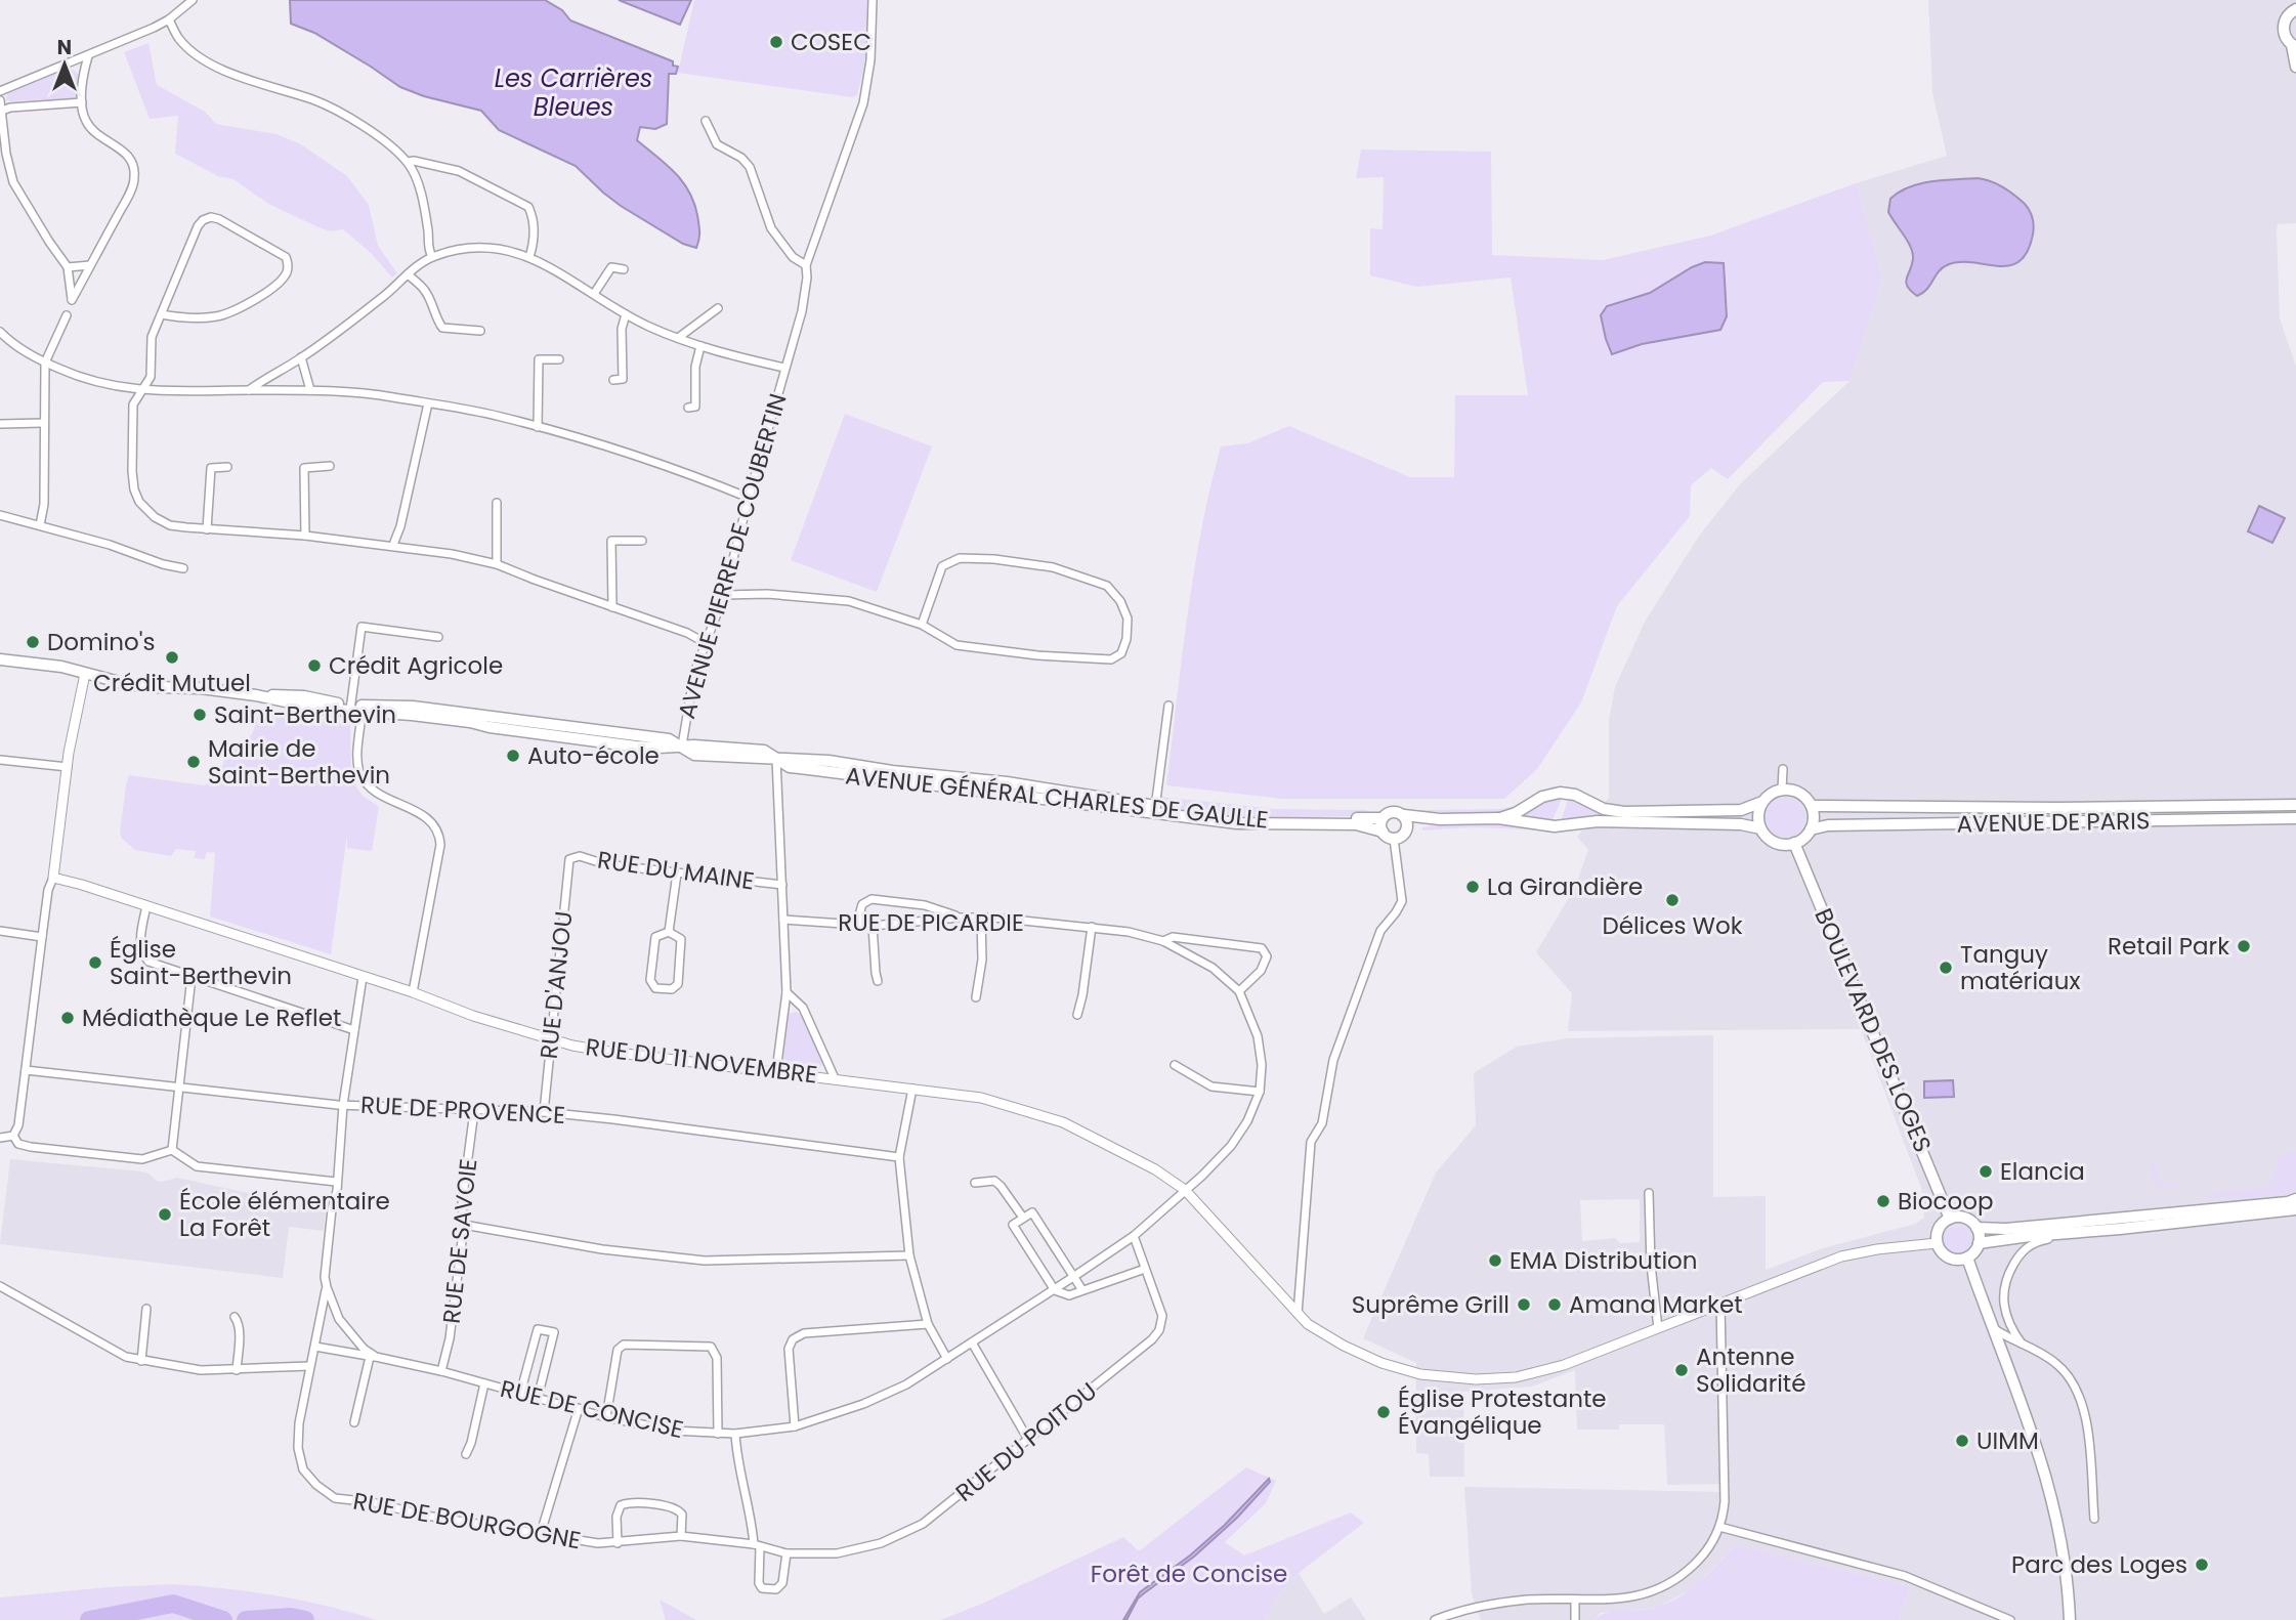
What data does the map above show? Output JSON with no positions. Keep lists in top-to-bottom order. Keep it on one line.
{"streets":{"main road":["AVENUE GÉNÉRAL CHARLES DE GAULLE","AVENUE DE PARIS","BOULEVARD DES LOGES"],"street":["AVENUE PIERRE DE COUBERTIN","RUE DU MAINE","RUE DE PICARDIE","RUE D'ANJOU","RUE DU 11 NOVEMBRE","RUE DE PROVENCE","RUE DE SAVOIE","RUE DE CONCISE","RUE DU POITOU","RUE DE BOURGOGNE"]},"crossings":[["AVENUE PIERRE DE COUBERTIN","AVENUE GÉNÉRAL CHARLES DE GAULLE"],["AVENUE DE PARIS","BOULEVARD DES LOGES"],["RUE DU MAINE","RUE D'ANJOU"],["RUE DE PICARDIE","RUE DU 11 NOVEMBRE"],["RUE DE PICARDIE","RUE DE CONCISE"],["RUE D'ANJOU","RUE DU 11 NOVEMBRE"],["RUE D'ANJOU","RUE DE PROVENCE"],["BOULEVARD DES LOGES","RUE DU 11 NOVEMBRE"],["RUE DU 11 NOVEMBRE","RUE DE CONCISE"],["RUE DE PROVENCE","RUE DE SAVOIE"],["RUE DE PROVENCE","RUE DE CONCISE"],["RUE DE SAVOIE","RUE DE CONCISE"],["RUE DE CONCISE","RUE DU POITOU"],["RUE DE CONCISE","RUE DE BOURGOGNE"],["RUE DU POITOU","RUE DE BOURGOGNE"]],"water":["Les Carrières Bleues"],"parks":["Forêt de Concise"],"places":["COSEC","Domino's","Crédit Mutuel","Crédit Agricole","Saint-Berthevin","Auto-école","Mairie de Saint-Berthevin","La Girandière","Délices Wok","Retail Park","Église Saint-Berthevin","Tanguy matériaux","Médiathèque Le Reflet","Elancia","Biocoop","École élémentaire La Forêt","EMA Distribution","Suprême Grill","Amana Market","Antenne Solidarité","Église Protestante Évangélique","UIMM","Parc des Loges"],"north":"top"}
